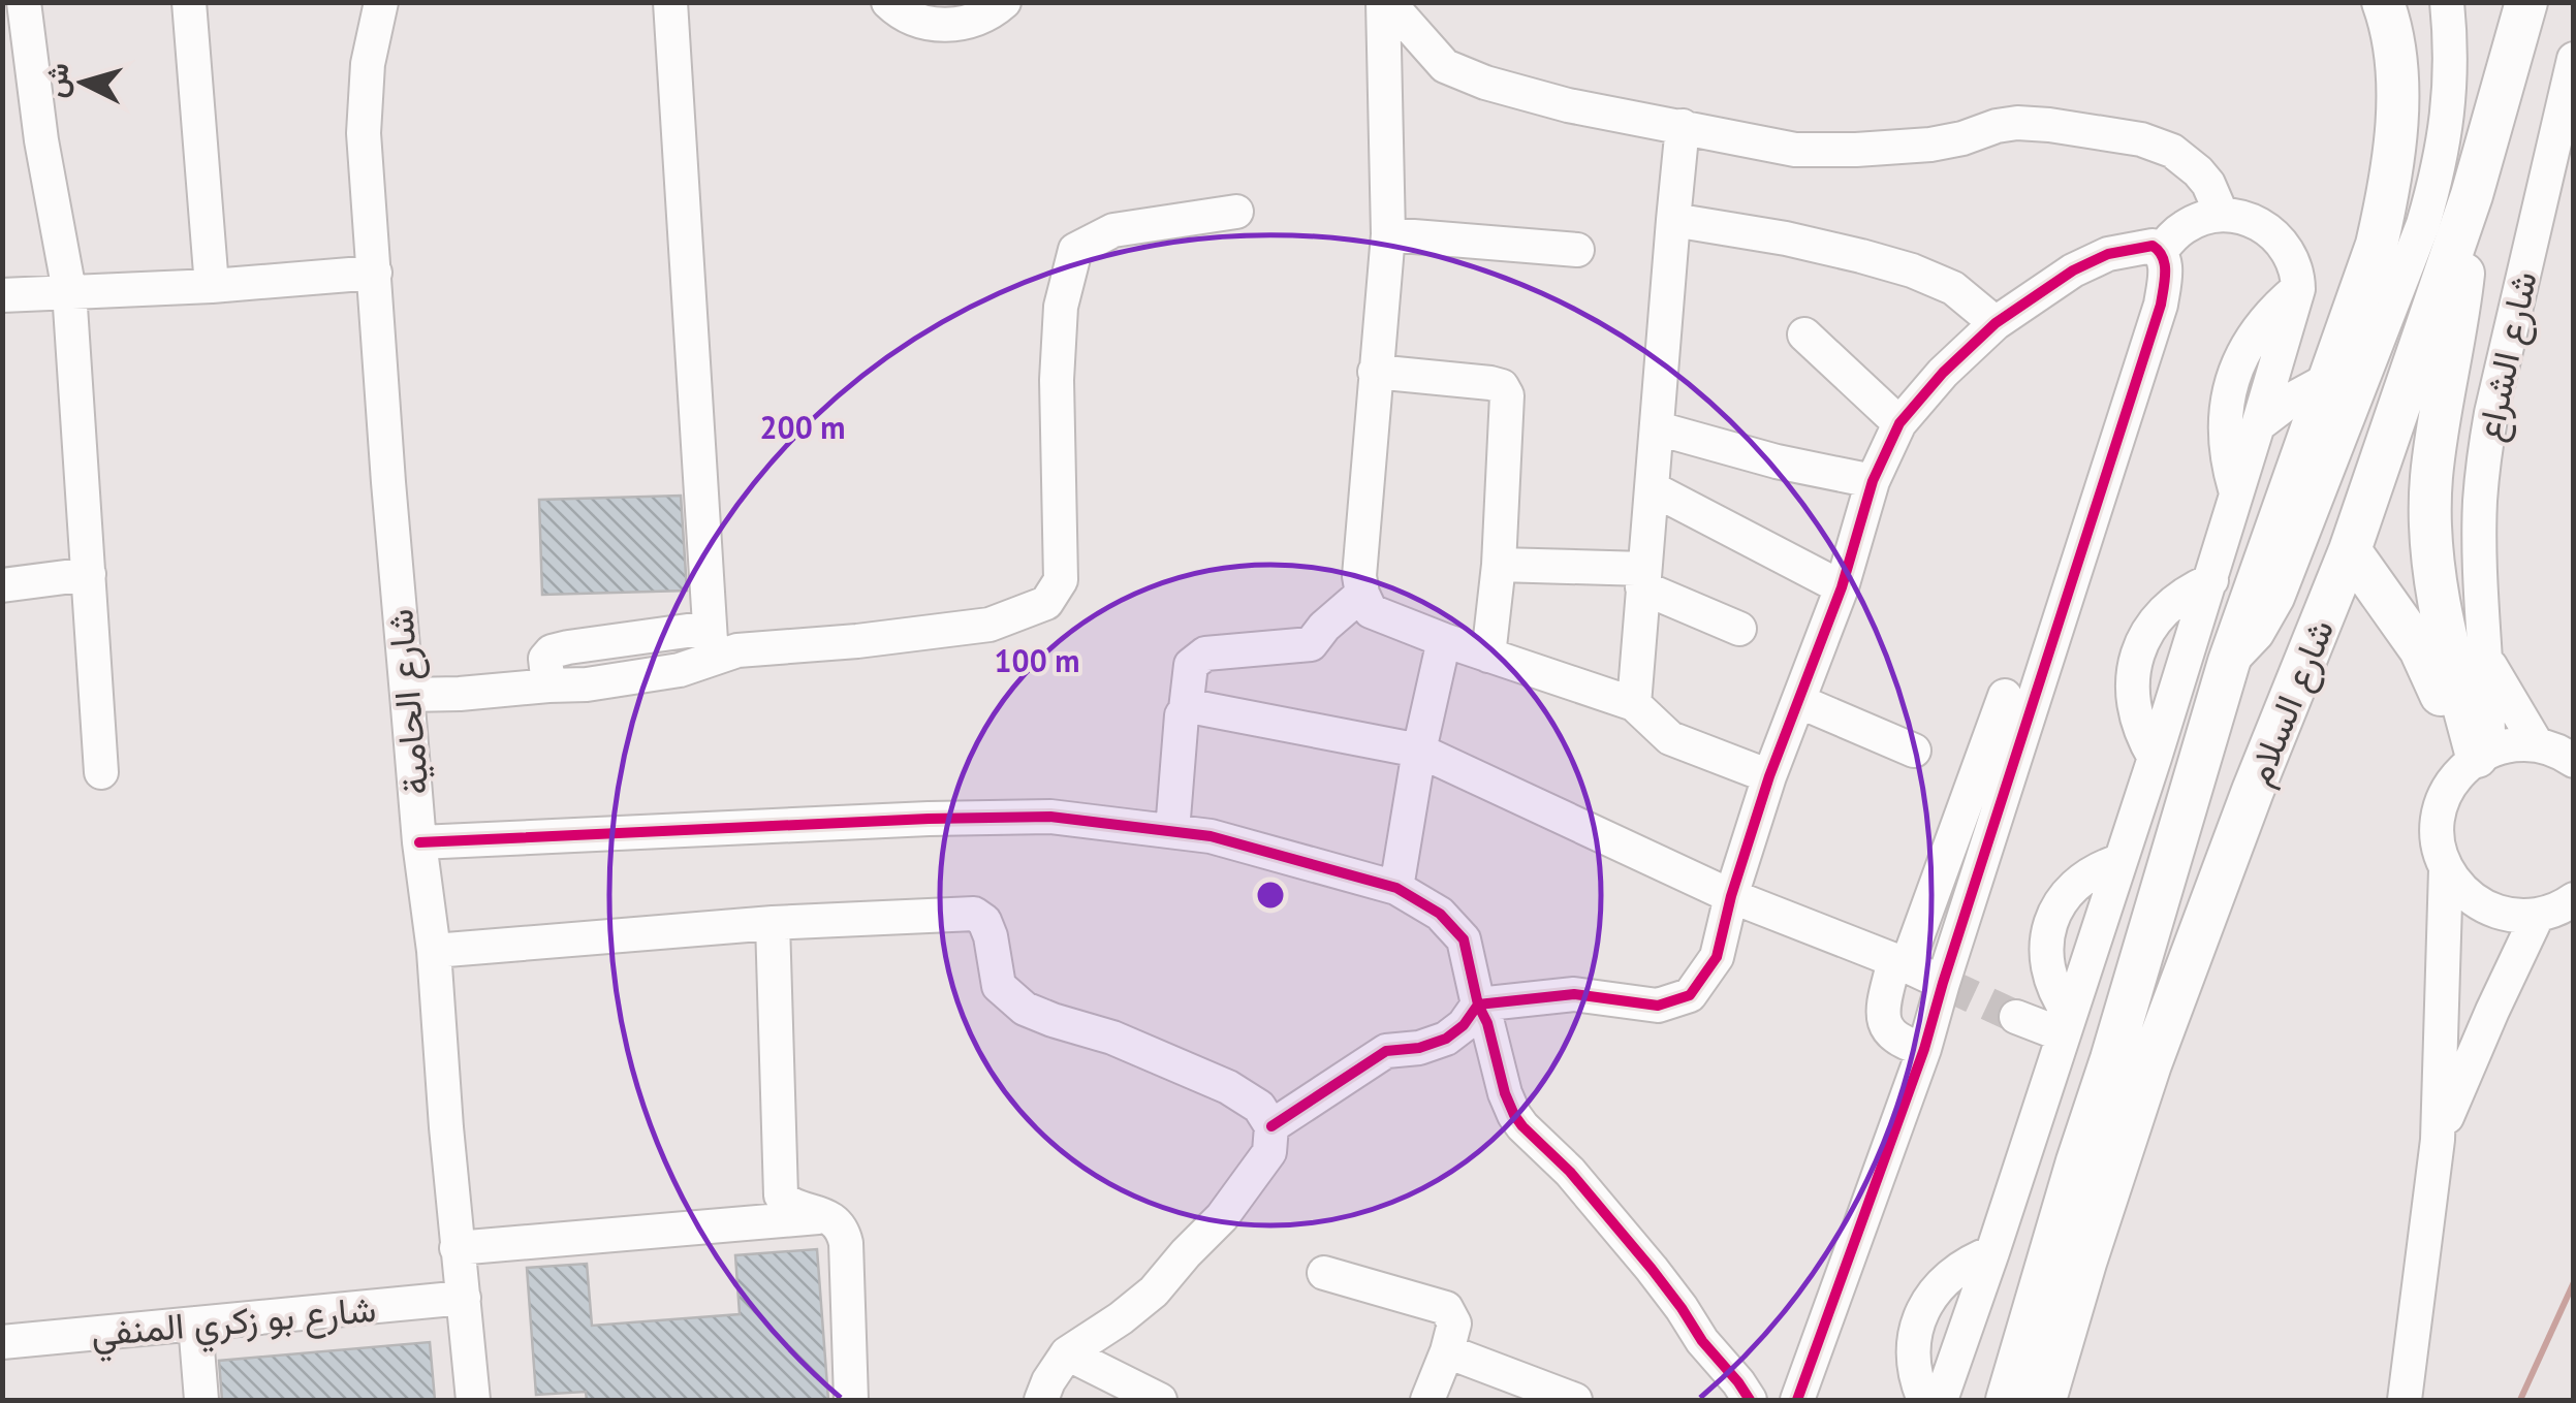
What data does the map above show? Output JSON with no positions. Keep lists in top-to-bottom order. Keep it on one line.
{"streets":{"main road":["شارع السلام"],"street":["شارع الشراع","شارع الحامية","شارع بو زكري المنفي"]},"crossings":[["شارع الحامية","شارع بو زكري المنفي"]],"north":"left","rings":["200 m","100 m"]}
